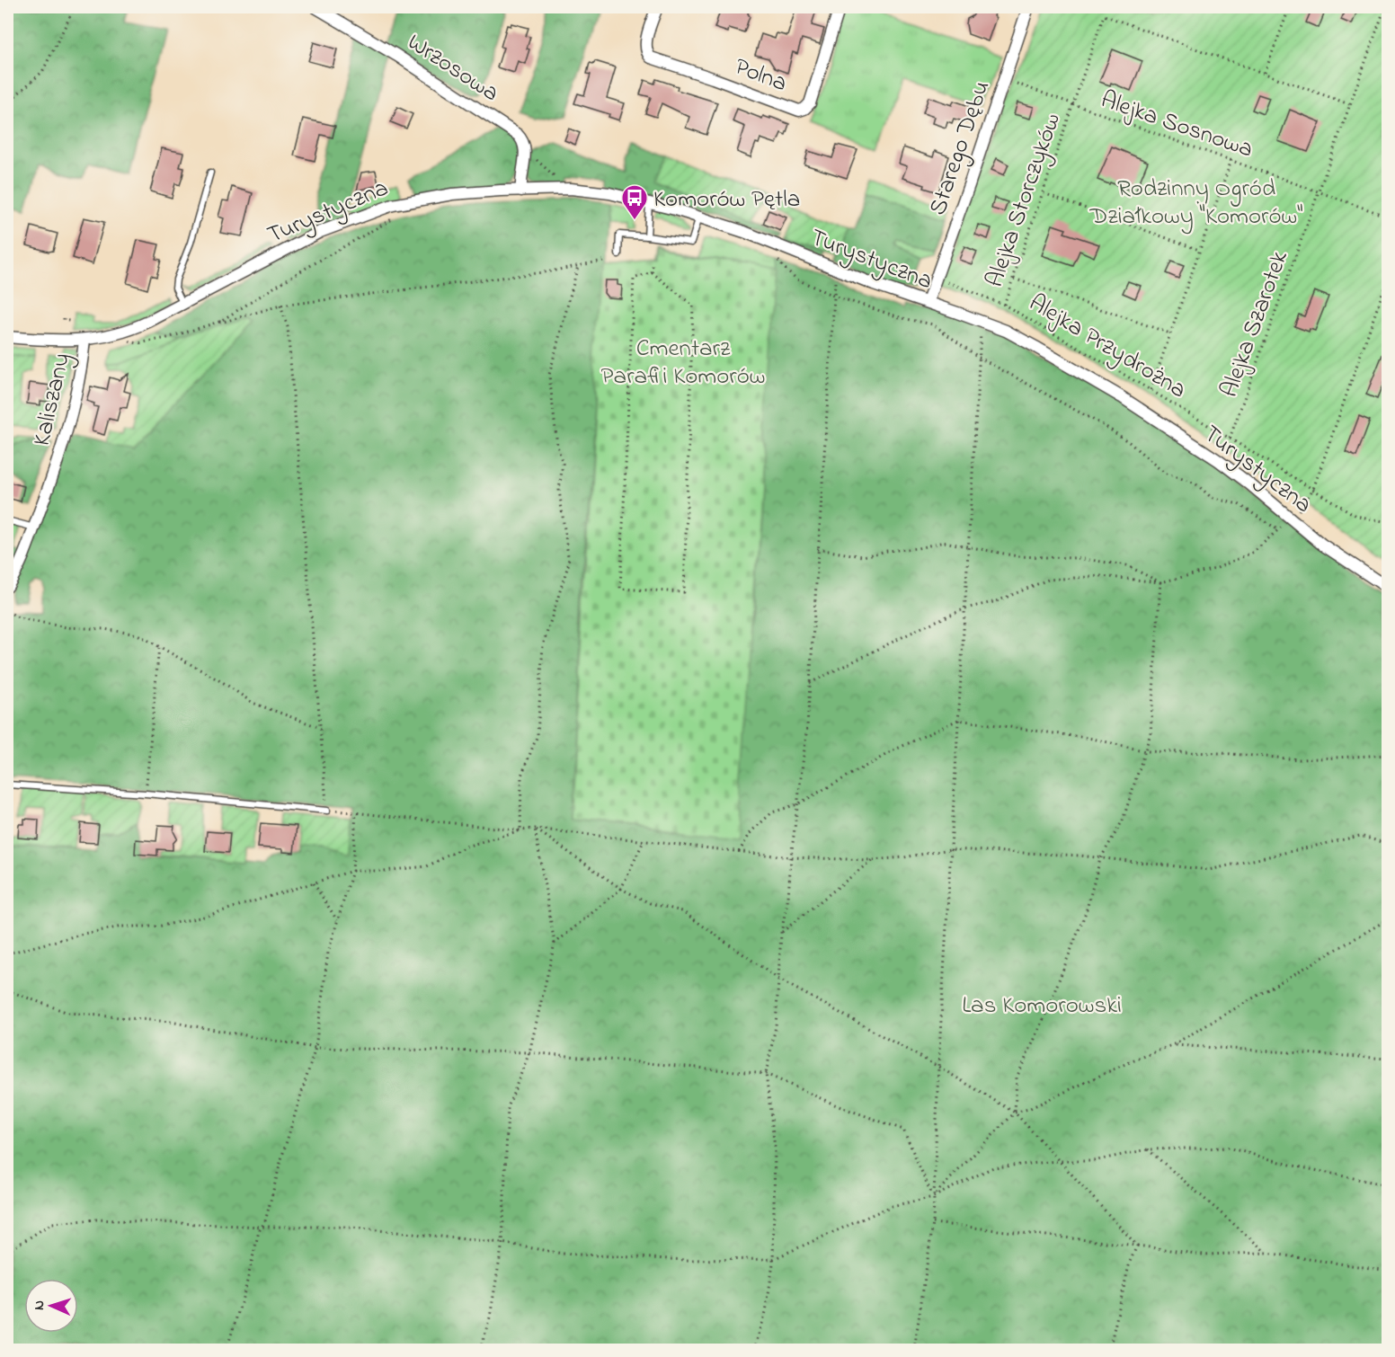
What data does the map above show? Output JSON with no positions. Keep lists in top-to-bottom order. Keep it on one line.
{"streets":{"street":["Wrzosowa","Polna","Starego Dębu","Turystyczna","Kaliszany"],"path":["Alejka Sosnowa","Alejka Storczyków","Alejka Szarotek","Alejka Przydrożna"]},"crossings":[["Wrzosowa","Turystyczna"],["Alejka Sosnowa","Alejka Storczyków"],["Alejka Sosnowa","Alejka Szarotek"],["Starego Dębu","Turystyczna"],["Alejka Storczyków","Alejka Przydrożna"],["Turystyczna","Kaliszany"],["Alejka Szarotek","Alejka Przydrożna"]],"parks":["Rodzinny Ogród Działkowy \"Komorów\"","Cmentarz Parafii Komorów","Las Komorowski"],"places":{"bus stop":["Komorów Pętla"]},"north":"left"}
